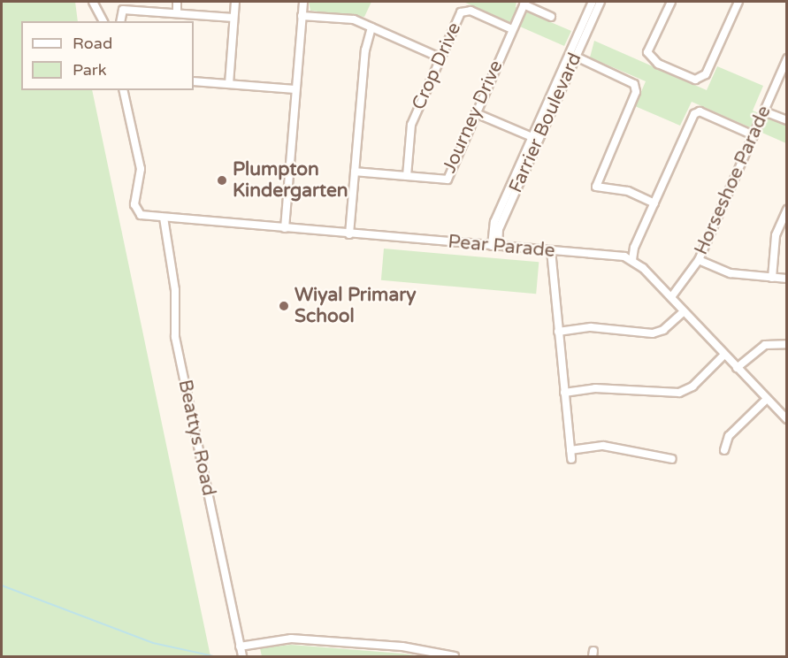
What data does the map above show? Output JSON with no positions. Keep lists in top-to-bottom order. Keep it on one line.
{"streets":{"street":["Crop Drive","Journey Drive","Farrier Boulevard","Horseshoe Parade","Pear Parade","Beattys Road"]},"crossings":[["Crop Drive","Journey Drive"],["Farrier Boulevard","Pear Parade"],["Pear Parade","Beattys Road"]],"places":["Plumpton Kindergarten","Wiyal Primary School"],"legend":["Road","Park"]}
